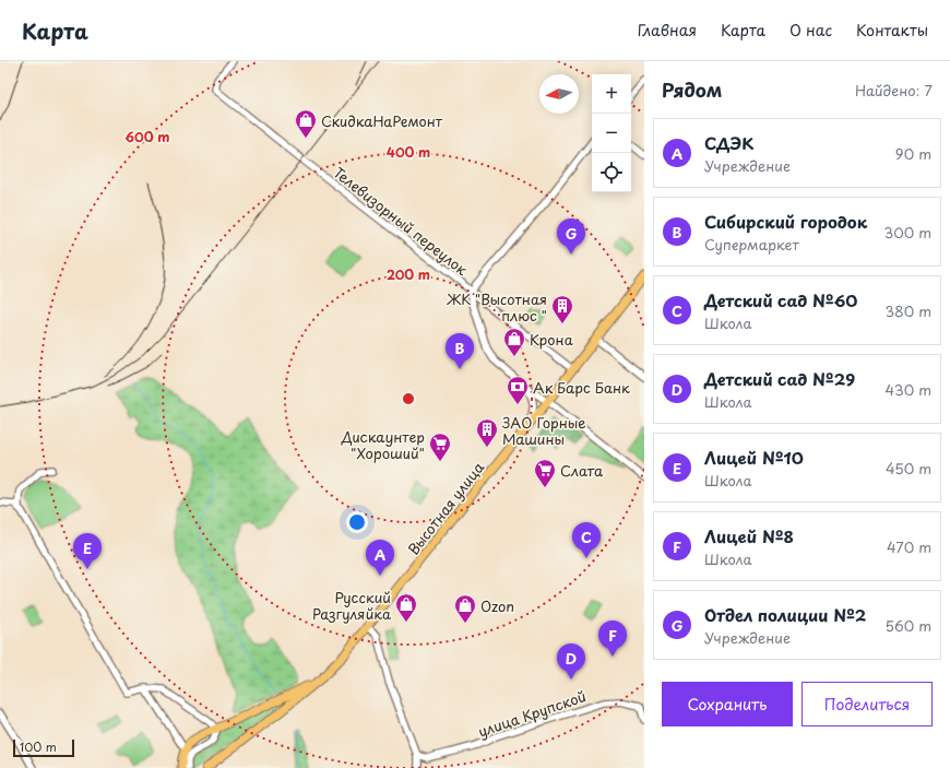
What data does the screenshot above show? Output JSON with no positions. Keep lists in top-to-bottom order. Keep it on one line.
{"streets":{"main road":["Высотная улица"],"street":["Телевизорный переулок","улица Крупской"]},"crossings":[["Телевизорный переулок","Высотная улица"]],"places":{"shop":["СкидкаНаРемонт","Крона","Русский Разгуляйка","Ozon"],"building":["ЖК \"Высотная плюс \"","ЗАО Горные Машины"],"bank":["Ак Барс Банк"],"supermarket":["Дискаунтер \"Хороший\"","Слата"]},"scale_bar":"100 m","north":"left","page":{"header":"Карта","nav":["Главная","Карта","О нас","Контакты"],"heading":["Рядом","Найдено: 7"],"map_buttons":["+","−"],"list":[{"mark":"A","name":"СДЭК","note":"Учреждение","value":"90 m"},{"mark":"B","name":"Сибирский городок","note":"Супермаркет","value":"300 m"},{"mark":"C","name":"Детский сад №60","note":"Школа","value":"380 m"},{"mark":"D","name":"Детский сад №29","note":"Школа","value":"430 m"},{"mark":"E","name":"Лицей №10","note":"Школа","value":"450 m"},{"mark":"F","name":"Лицей №8","note":"Школа","value":"470 m"},{"mark":"G","name":"Отдел полиции №2","note":"Учреждение","value":"560 m"}],"pins":["G","B","C","E","A","F","D"],"buttons":["Сохранить","Поделиться"],"scale":"100 m"},"rings":["600 m","400 m","200 m"]}
